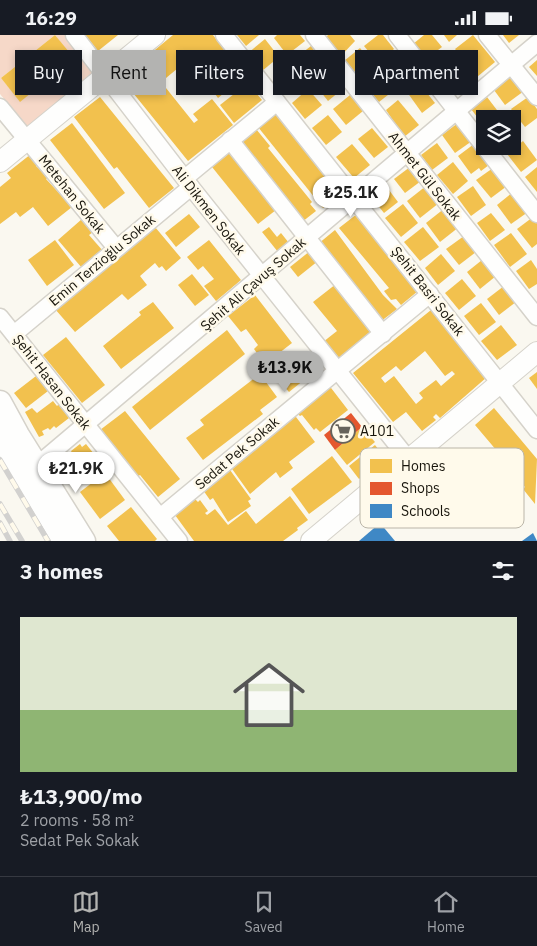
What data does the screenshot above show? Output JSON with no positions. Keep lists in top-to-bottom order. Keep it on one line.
{"streets":{"street":["Ahmet Gül Sokak","Metehan Sokak","Ali Dikmen Sokak","Emin Terzioğlu Sokak","Şehit Ali Çavuş Sokak","Şehit Basri Sokak","Şehit Hasan Sokak","Sedat Pek Sokak"]},"crossings":[["Ahmet Gül Sokak","Şehit Ali Çavuş Sokak"],["Metehan Sokak","Emin Terzioğlu Sokak"],["Ali Dikmen Sokak","Emin Terzioğlu Sokak"],["Ali Dikmen Sokak","Şehit Ali Çavuş Sokak"],["Ali Dikmen Sokak","Sedat Pek Sokak"],["Emin Terzioğlu Sokak","Şehit Basri Sokak"],["Emin Terzioğlu Sokak","Şehit Hasan Sokak"],["Şehit Ali Çavuş Sokak","Şehit Basri Sokak"],["Şehit Ali Çavuş Sokak","Şehit Hasan Sokak"],["Şehit Basri Sokak","Sedat Pek Sokak"],["Şehit Hasan Sokak","Sedat Pek Sokak"]],"places":{"supermarket":["A101"]},"legend":["Homes","Shops","Schools"],"page":{"status":"16:29","chip":["Buy","Rent","Filters","New","Apartment"],"price":["₺25.1K","₺13.9K","₺21.9K"],"heading":"3 homes","list":[{"name":"₺13,900/mo","note":"2 rooms · 58 m² · Sedat Pek Sokak"}],"tabs":["Map","Saved","Home"]}}
